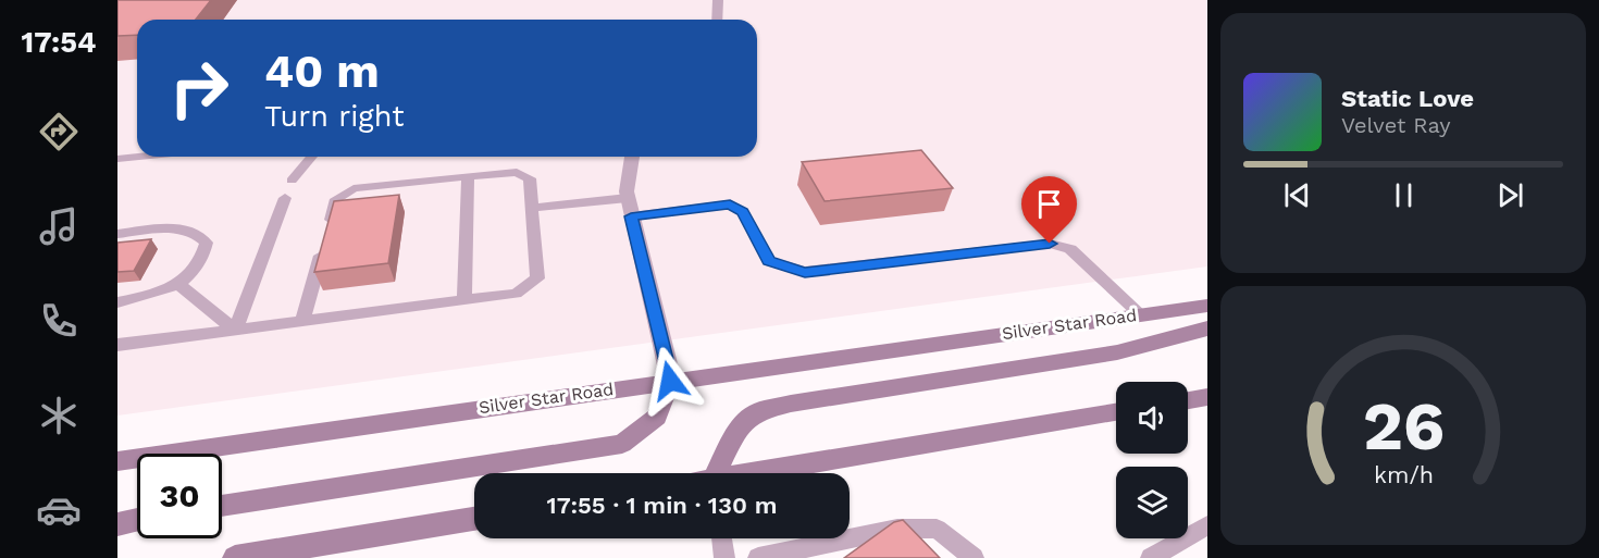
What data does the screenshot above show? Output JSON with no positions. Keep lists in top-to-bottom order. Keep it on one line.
{"streets":{"main road":["Silver Star Road"]},"page":{"tabs":"17:54","turn":["40 m","Turn right"],"song":["Static Love","Velvet Ray"],"limit":"30","trip":"17:55 · 1 min · 130 m","gauge":["26","km/h"]}}
